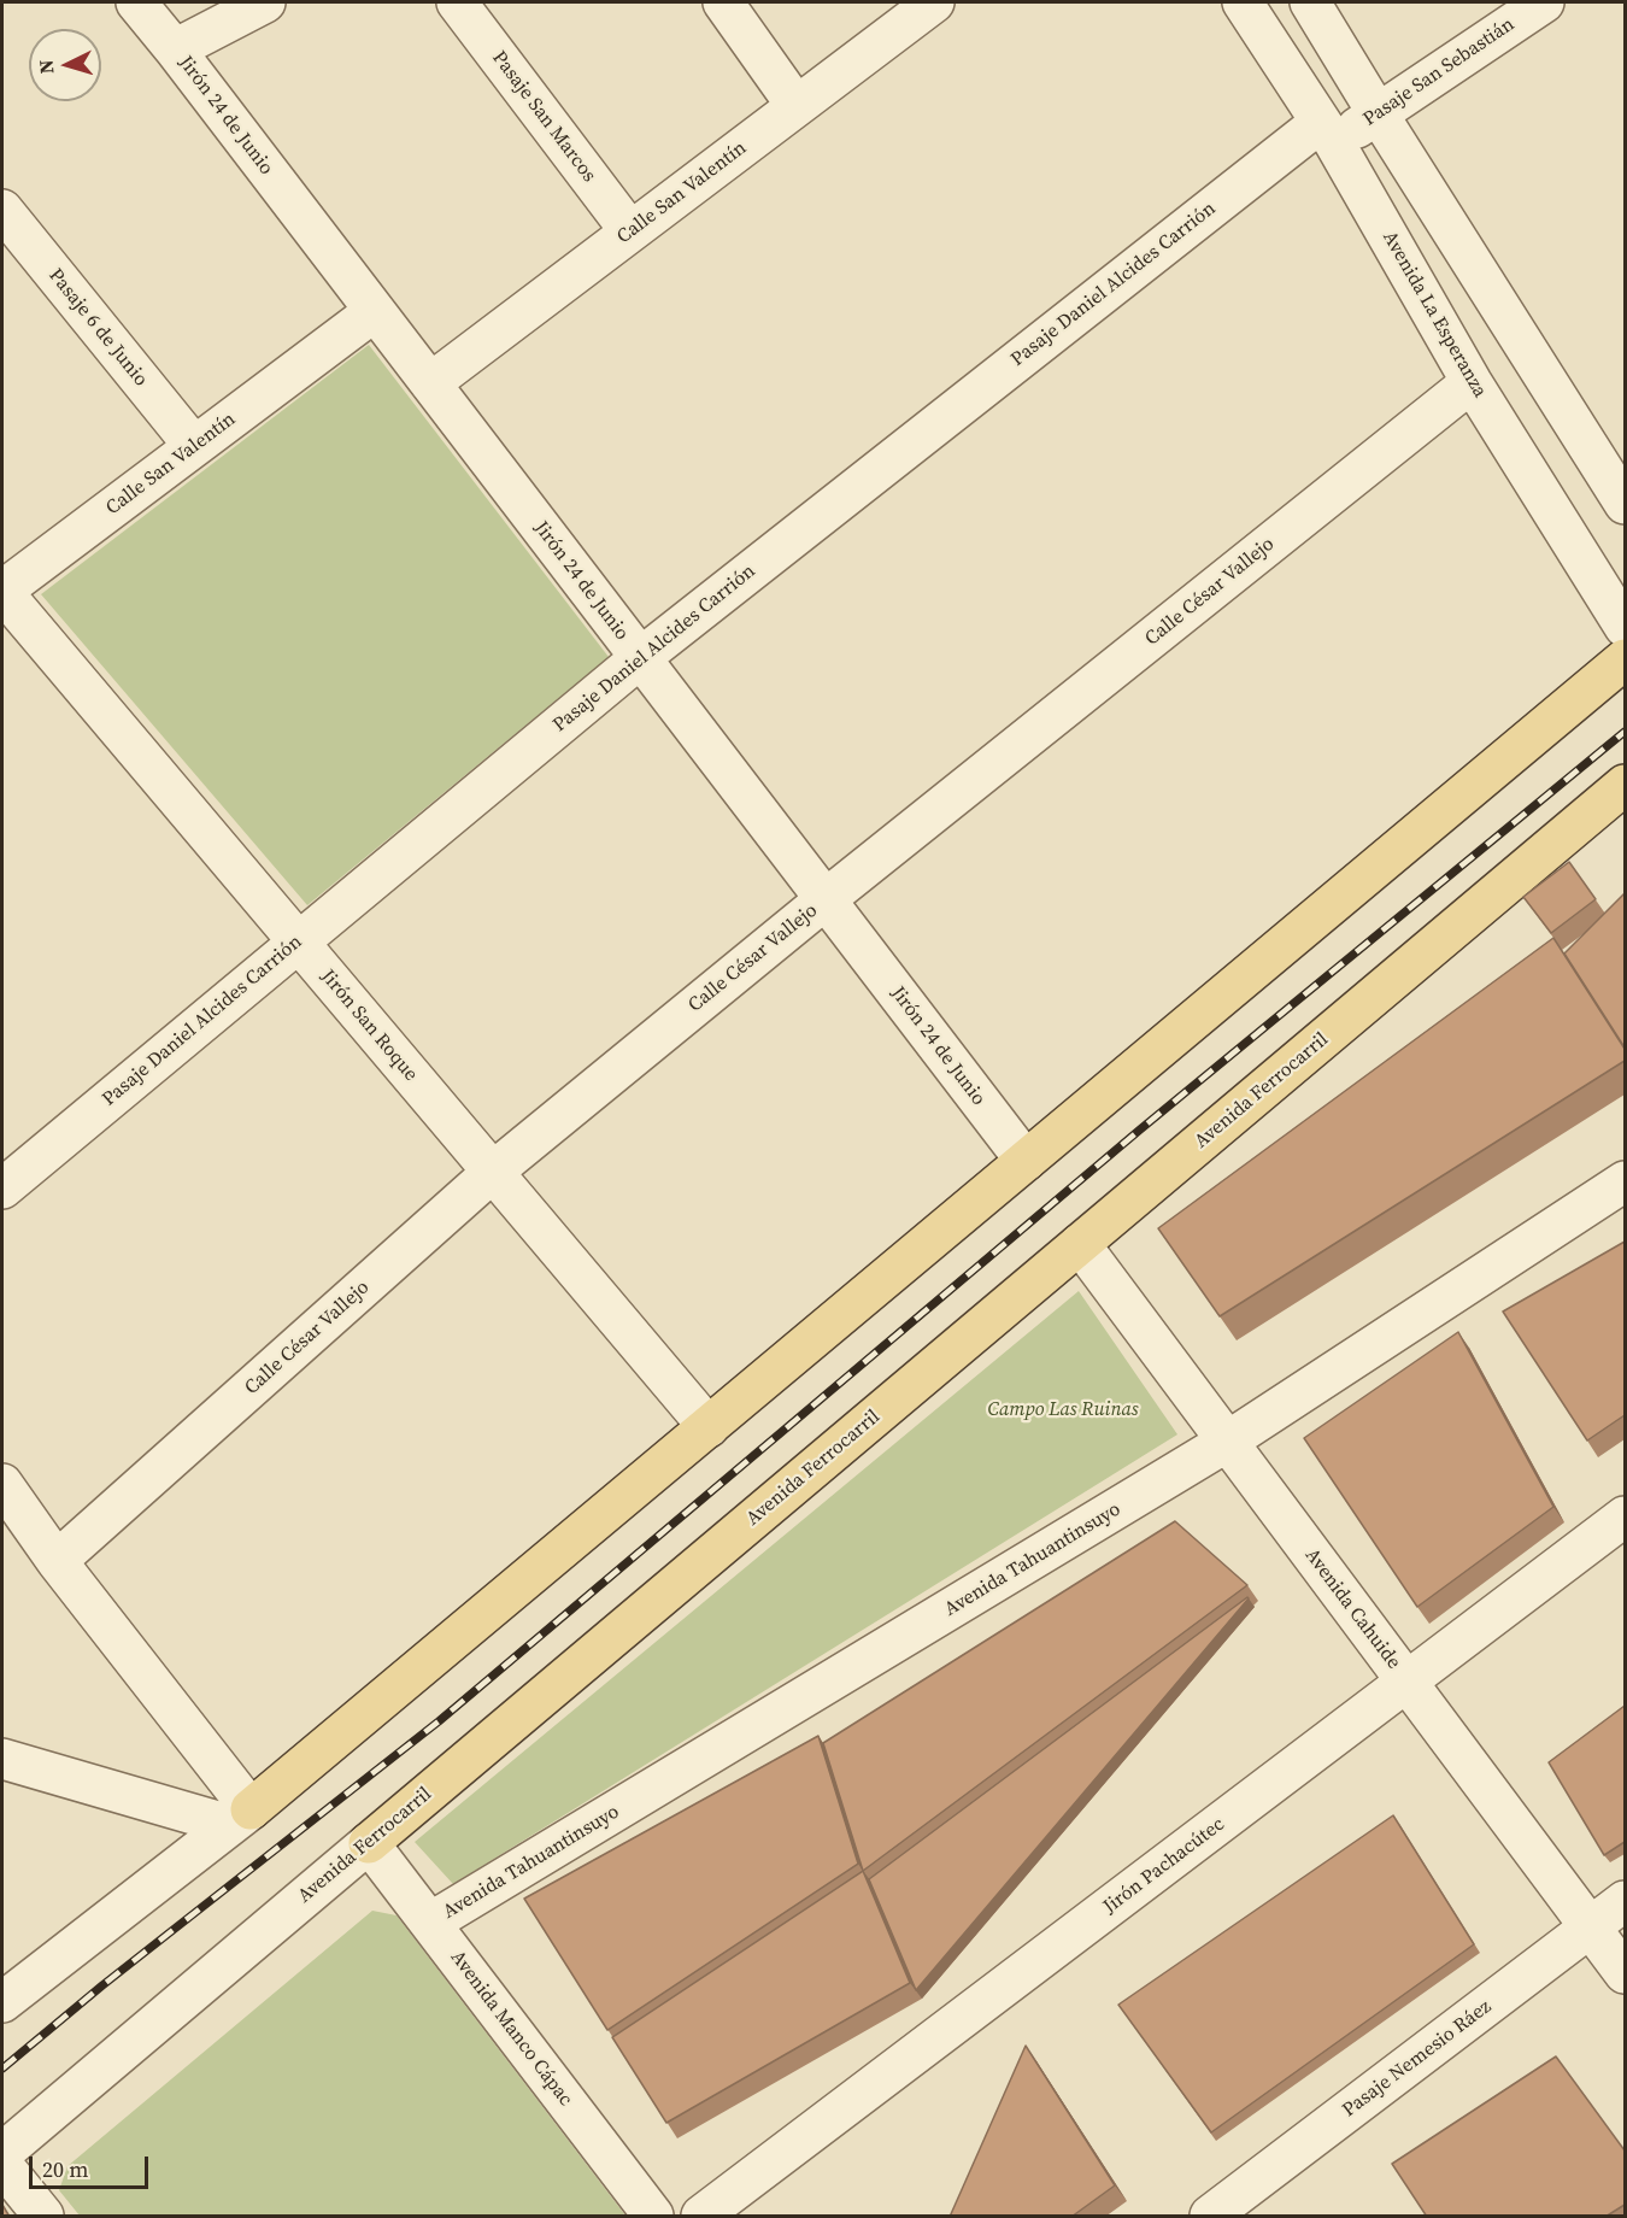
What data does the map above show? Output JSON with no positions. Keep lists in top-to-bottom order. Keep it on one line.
{"streets":{"main road":["Avenida Ferrocarril"],"street":["Pasaje San Sebastián","Jirón 24 de Junio","Pasaje San Marcos","Calle San Valentín","Pasaje Daniel Alcides Carrión","Avenida La Esperanza","Pasaje 6 de Junio","Calle César Vallejo","Jirón San Roque","Avenida Tahuantinsuyo","Avenida Cahuide","Jirón Pachacútec","Avenida Manco Cápac","Pasaje Nemesio Ráez"]},"crossings":[["Pasaje San Sebastián","Pasaje Daniel Alcides Carrión"],["Pasaje San Sebastián","Avenida La Esperanza"],["Jirón 24 de Junio","Calle San Valentín"],["Jirón 24 de Junio","Pasaje Daniel Alcides Carrión"],["Jirón 24 de Junio","Calle César Vallejo"],["Pasaje San Marcos","Calle San Valentín"],["Calle San Valentín","Pasaje 6 de Junio"],["Calle San Valentín","Jirón San Roque"],["Pasaje Daniel Alcides Carrión","Avenida La Esperanza"],["Pasaje Daniel Alcides Carrión","Jirón San Roque"],["Avenida La Esperanza","Calle César Vallejo"],["Calle César Vallejo","Jirón San Roque"],["Avenida Ferrocarril","Avenida Cahuide"],["Avenida Ferrocarril","Avenida Manco Cápac"],["Avenida Tahuantinsuyo","Avenida Cahuide"],["Avenida Tahuantinsuyo","Avenida Manco Cápac"],["Avenida Cahuide","Jirón Pachacútec"],["Avenida Cahuide","Pasaje Nemesio Ráez"]],"parks":["Campo Las Ruinas"],"scale_bar":"20 m","north":"left"}
